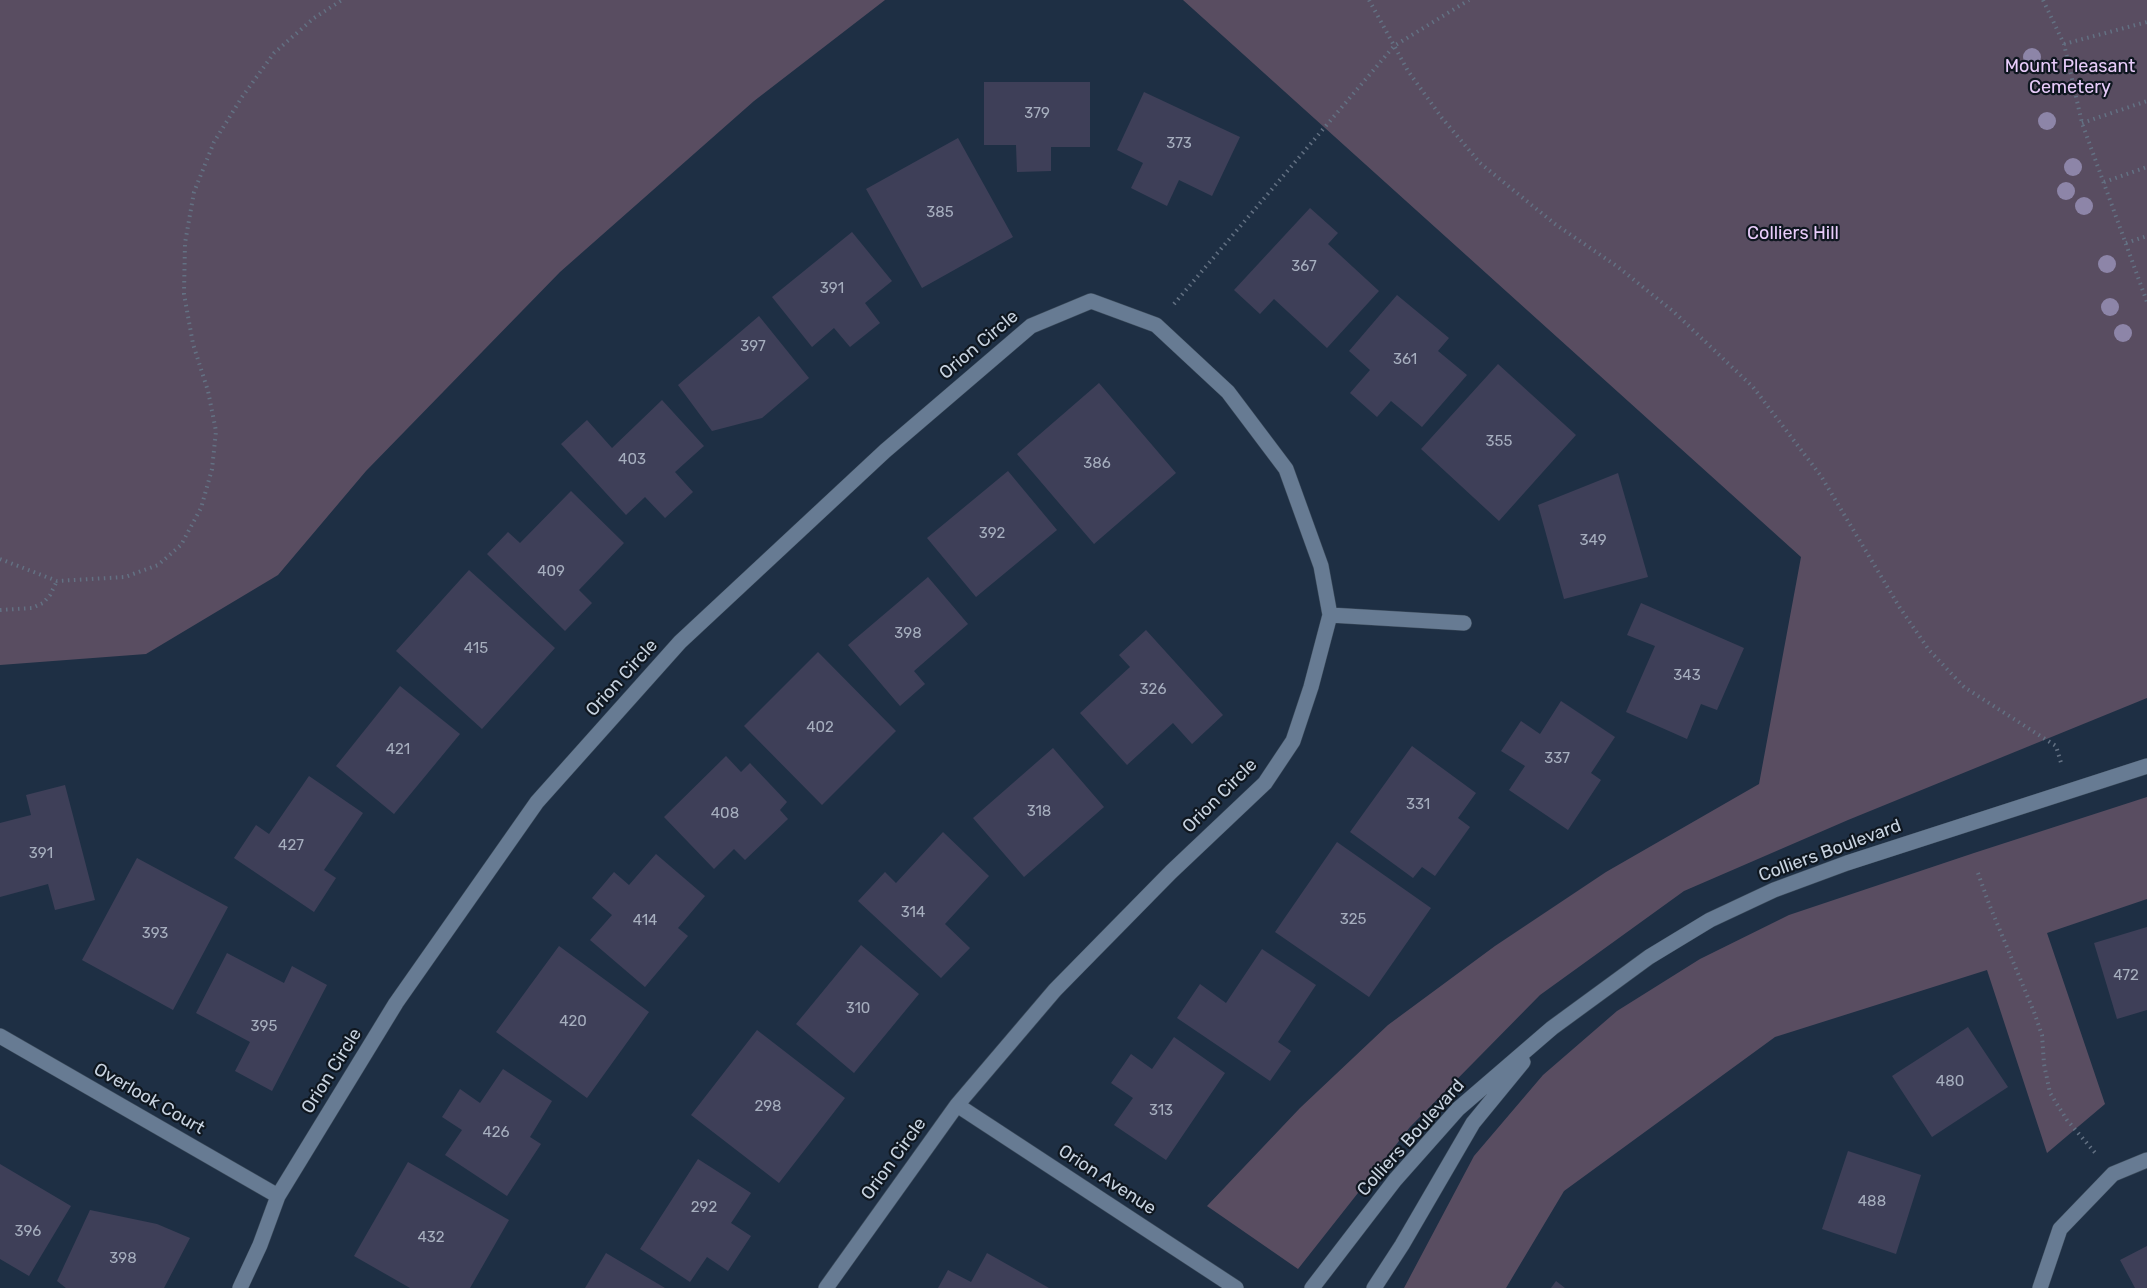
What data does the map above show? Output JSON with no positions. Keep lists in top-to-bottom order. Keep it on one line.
{"streets":{"street":["Orion Circle","Colliers Boulevard","Overlook Court","Orion Avenue"]},"crossings":[["Orion Circle","Overlook Court"],["Orion Circle","Orion Avenue"]],"parks":["Mount Pleasant Cemetery","Colliers Hill"],"house_numbers":["379","373","385","367","391","397","361","355","403","386","392","349","409","398","415","343","326","402","421","337","331","318","408","427","391","314","325","414","393","472","310","420","395","480","298","313","426","488","292","396","432","398"]}
